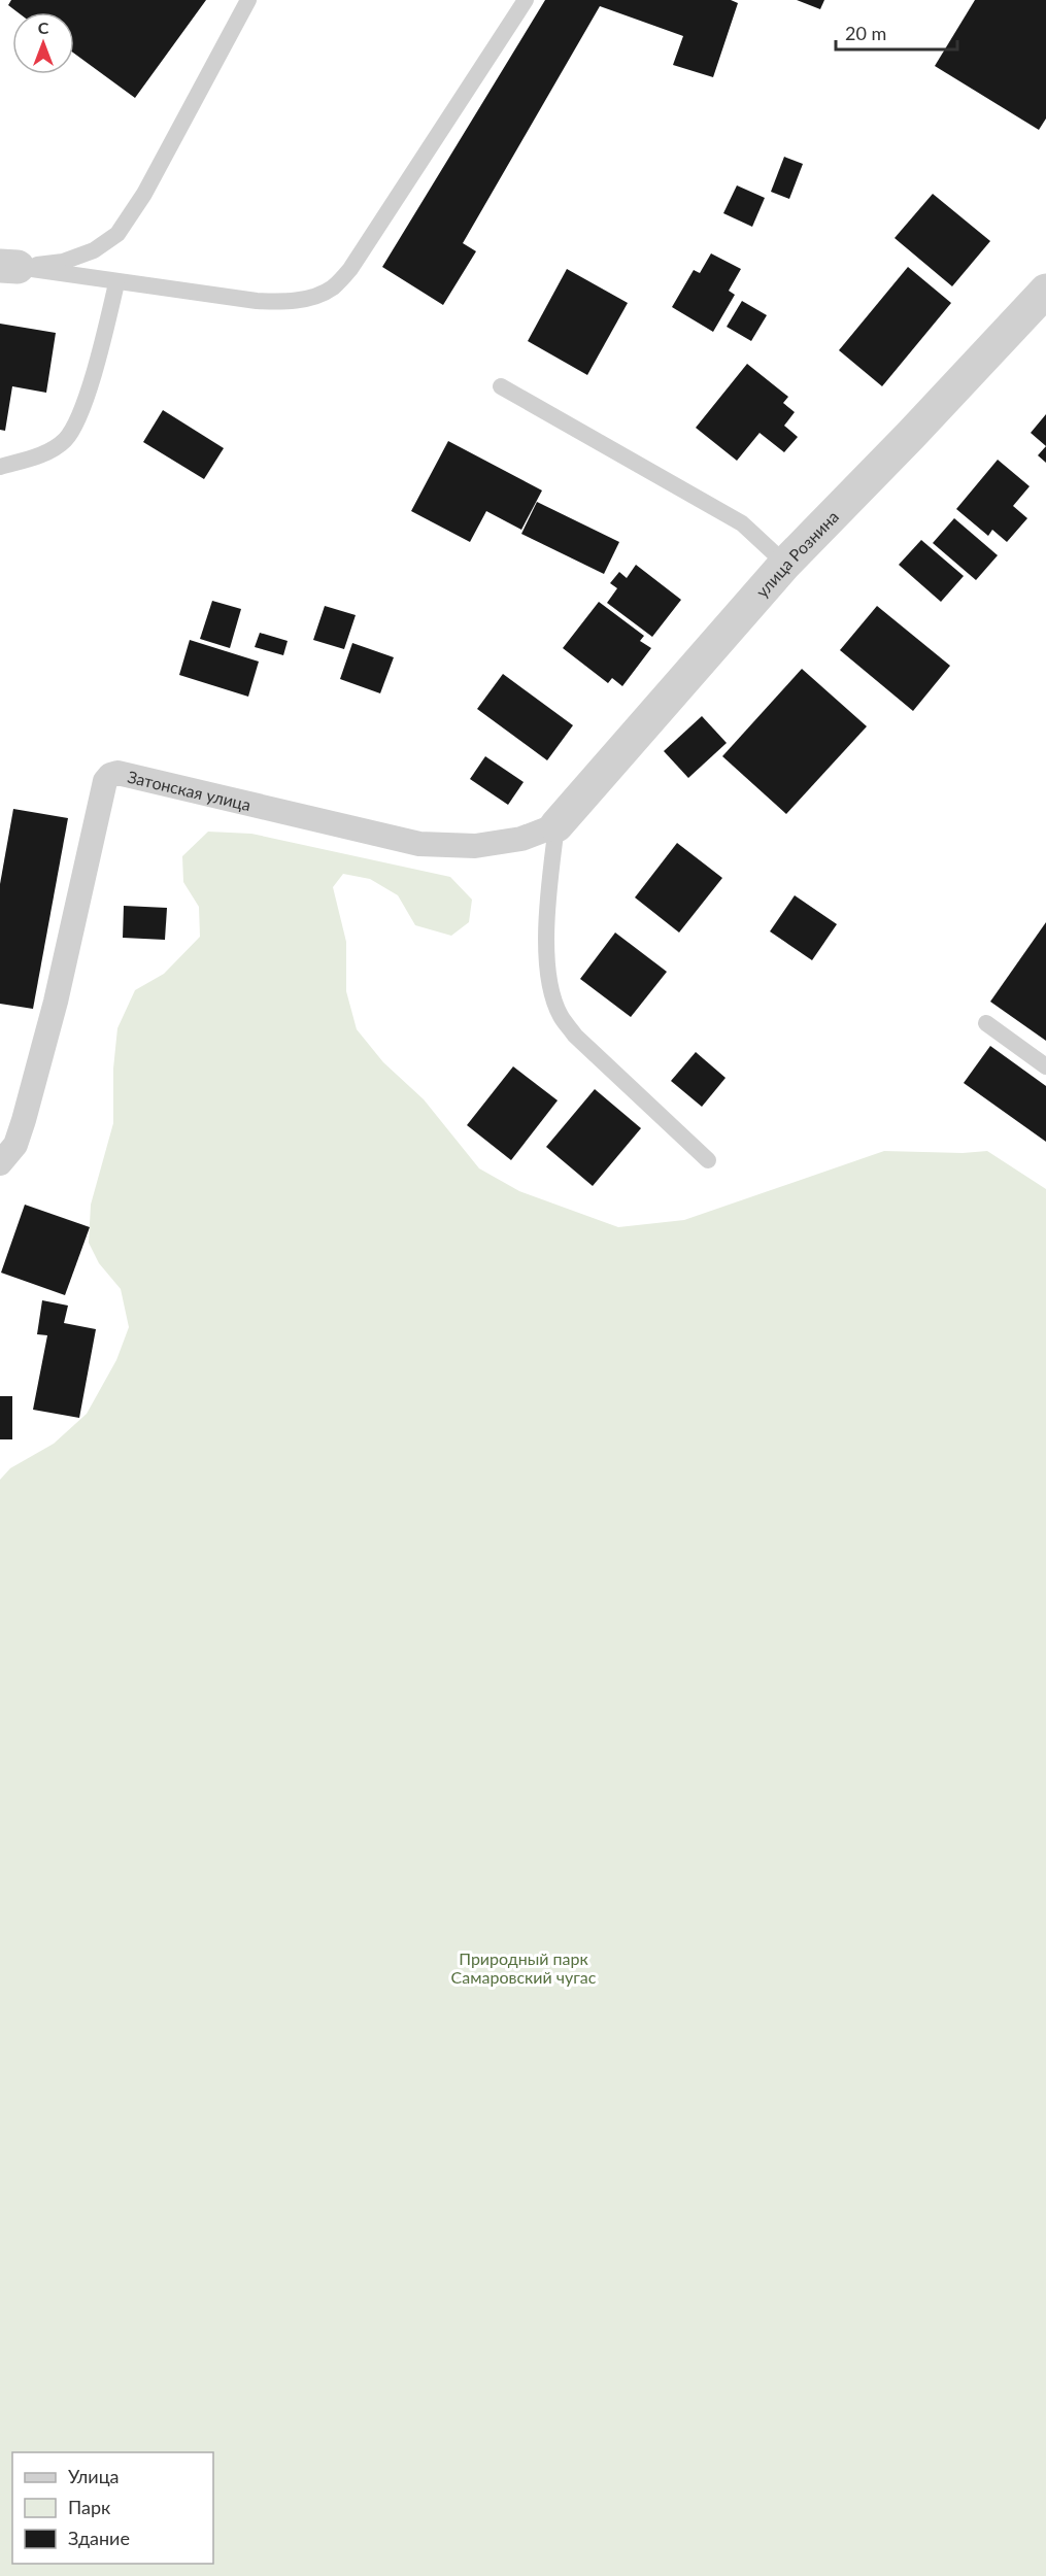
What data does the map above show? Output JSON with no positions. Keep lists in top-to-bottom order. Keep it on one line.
{"streets":{"street":["улица Рознина","Затонская улица"]},"crossings":[["улица Рознина","Затонская улица"]],"parks":["Природный парк Самаровский чугас"],"legend":["Улица","Парк","Здание"],"scale_bar":"20 m","north":"top"}
